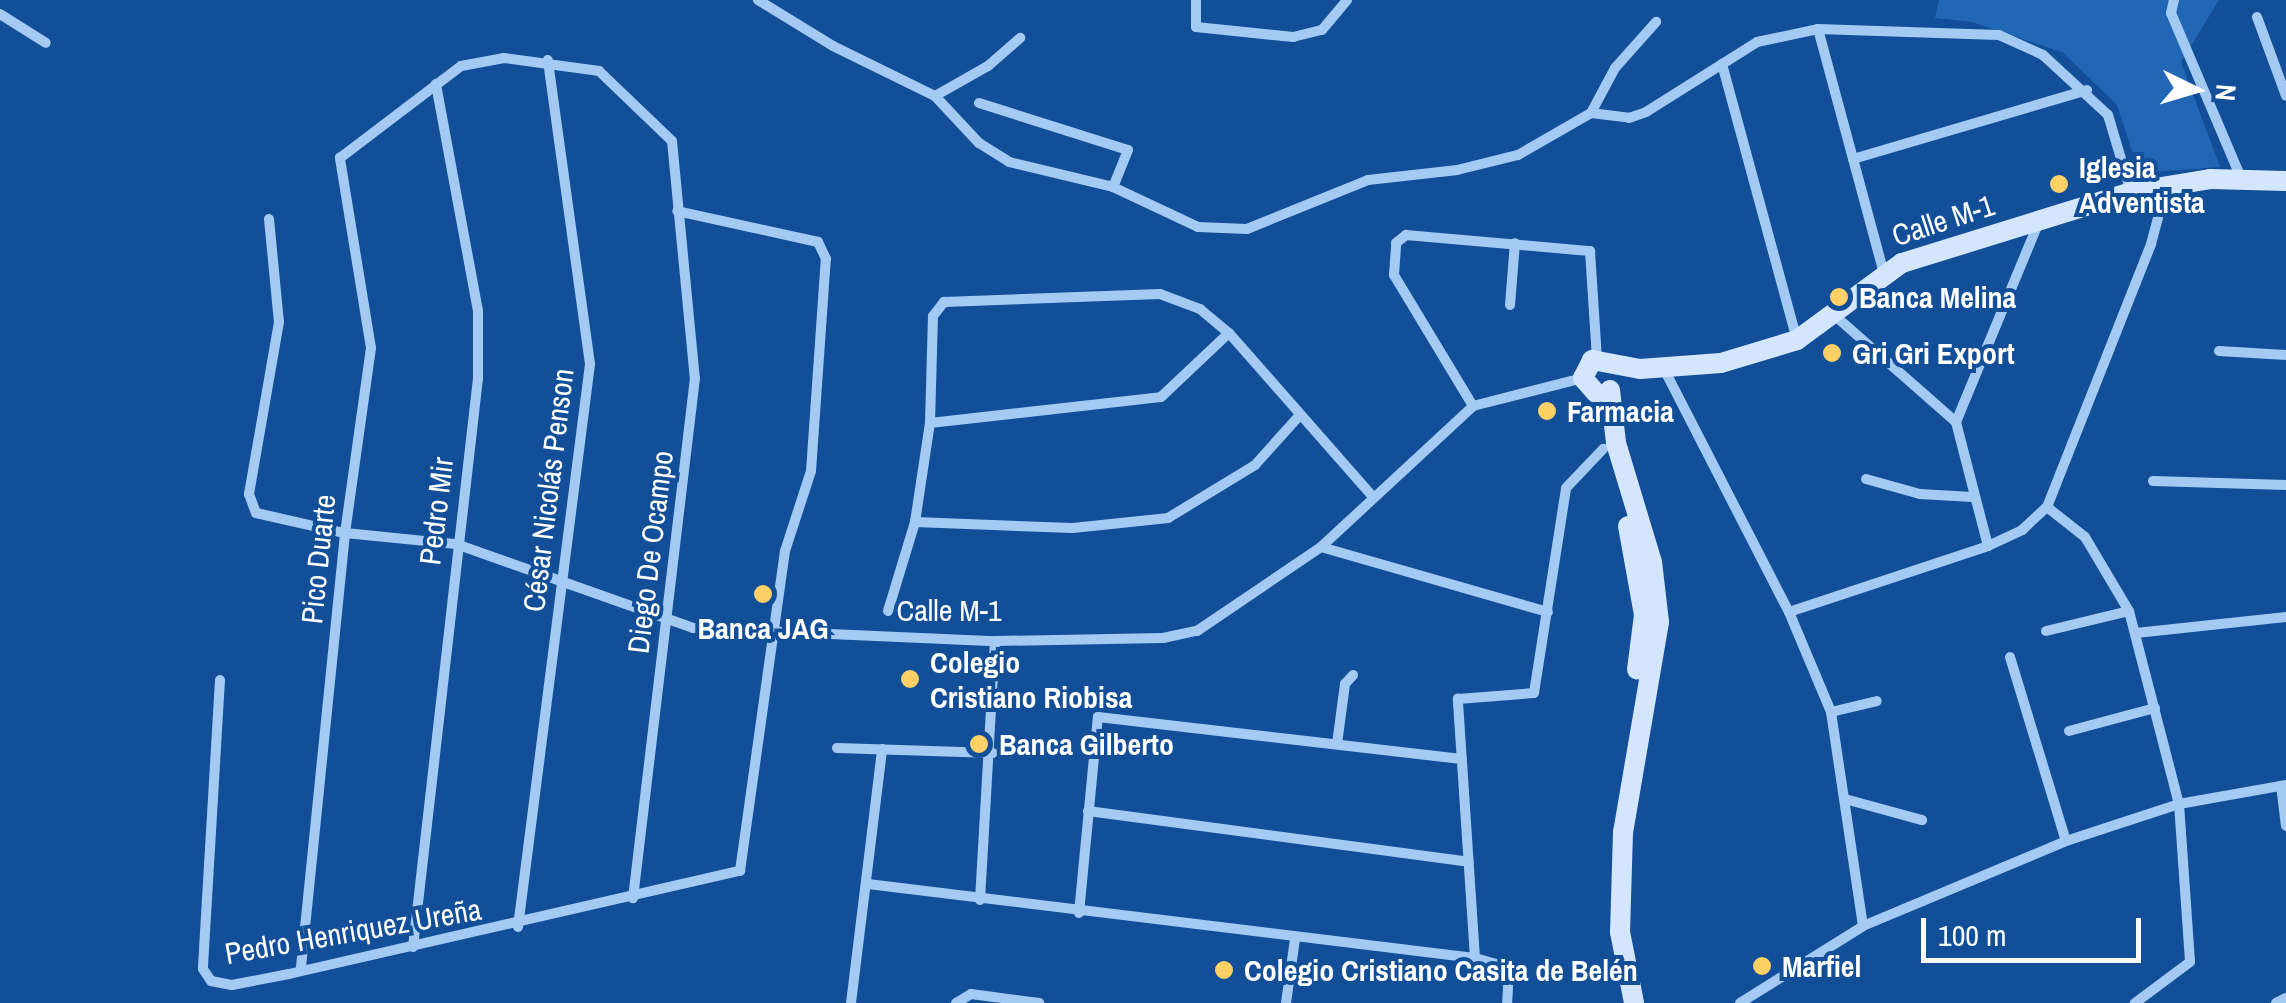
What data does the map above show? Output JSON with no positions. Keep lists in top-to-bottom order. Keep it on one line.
{"streets":{"street":["Calle M-1","César Nicolás Penson","Pedro Mir","Diego De Ocampo","Pico Duarte","Pedro Henriquez Ureña"]},"crossings":[["Calle M-1","César Nicolás Penson"],["Calle M-1","Pedro Mir"],["Calle M-1","Diego De Ocampo"],["Calle M-1","Pico Duarte"],["Calle M-1","Pedro Henriquez Ureña"],["César Nicolás Penson","Diego De Ocampo"],["César Nicolás Penson","Pedro Henriquez Ureña"],["Pedro Mir","Diego De Ocampo"],["Pedro Mir","Pedro Henriquez Ureña"],["Diego De Ocampo","Pico Duarte"],["Diego De Ocampo","Pedro Henriquez Ureña"],["Pico Duarte","Pedro Henriquez Ureña"]],"places":["Iglesia Adventista","Banca Melina","Gri Gri Export","Farmacia","Banca JAG","Colegio Cristiano Riobisa","Banca Gilberto","Marfiel","Colegio Cristiano Casita de Belén"],"scale_bar":"100 m","north":"right"}
